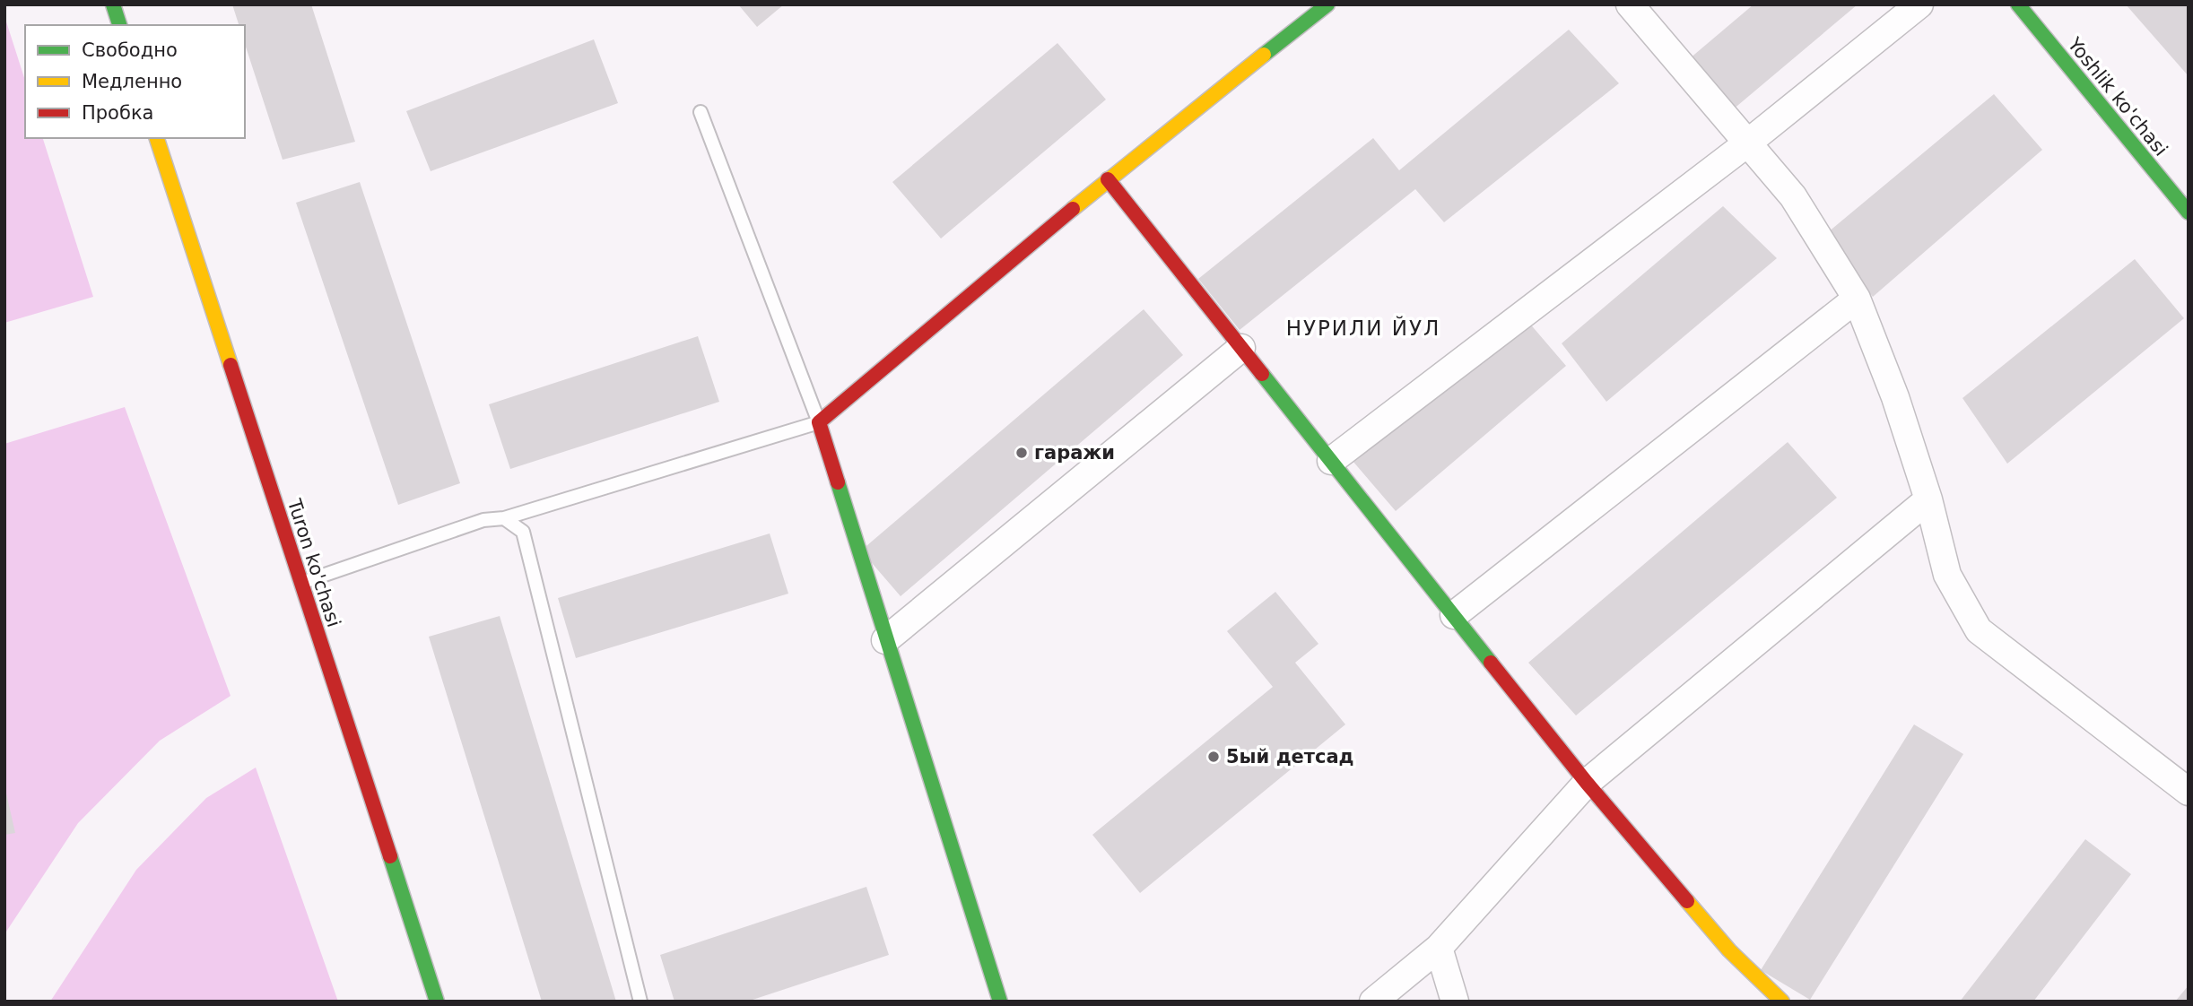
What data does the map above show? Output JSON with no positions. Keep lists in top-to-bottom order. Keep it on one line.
{"streets":{"street":["Yoshlik ko'chasi","Turon ko'chasi"]},"districts":["НУРИЛИ ЙУЛ"],"places":["гаражи","5ый детсад"],"legend":["Свободно","Медленно","Пробка"]}
